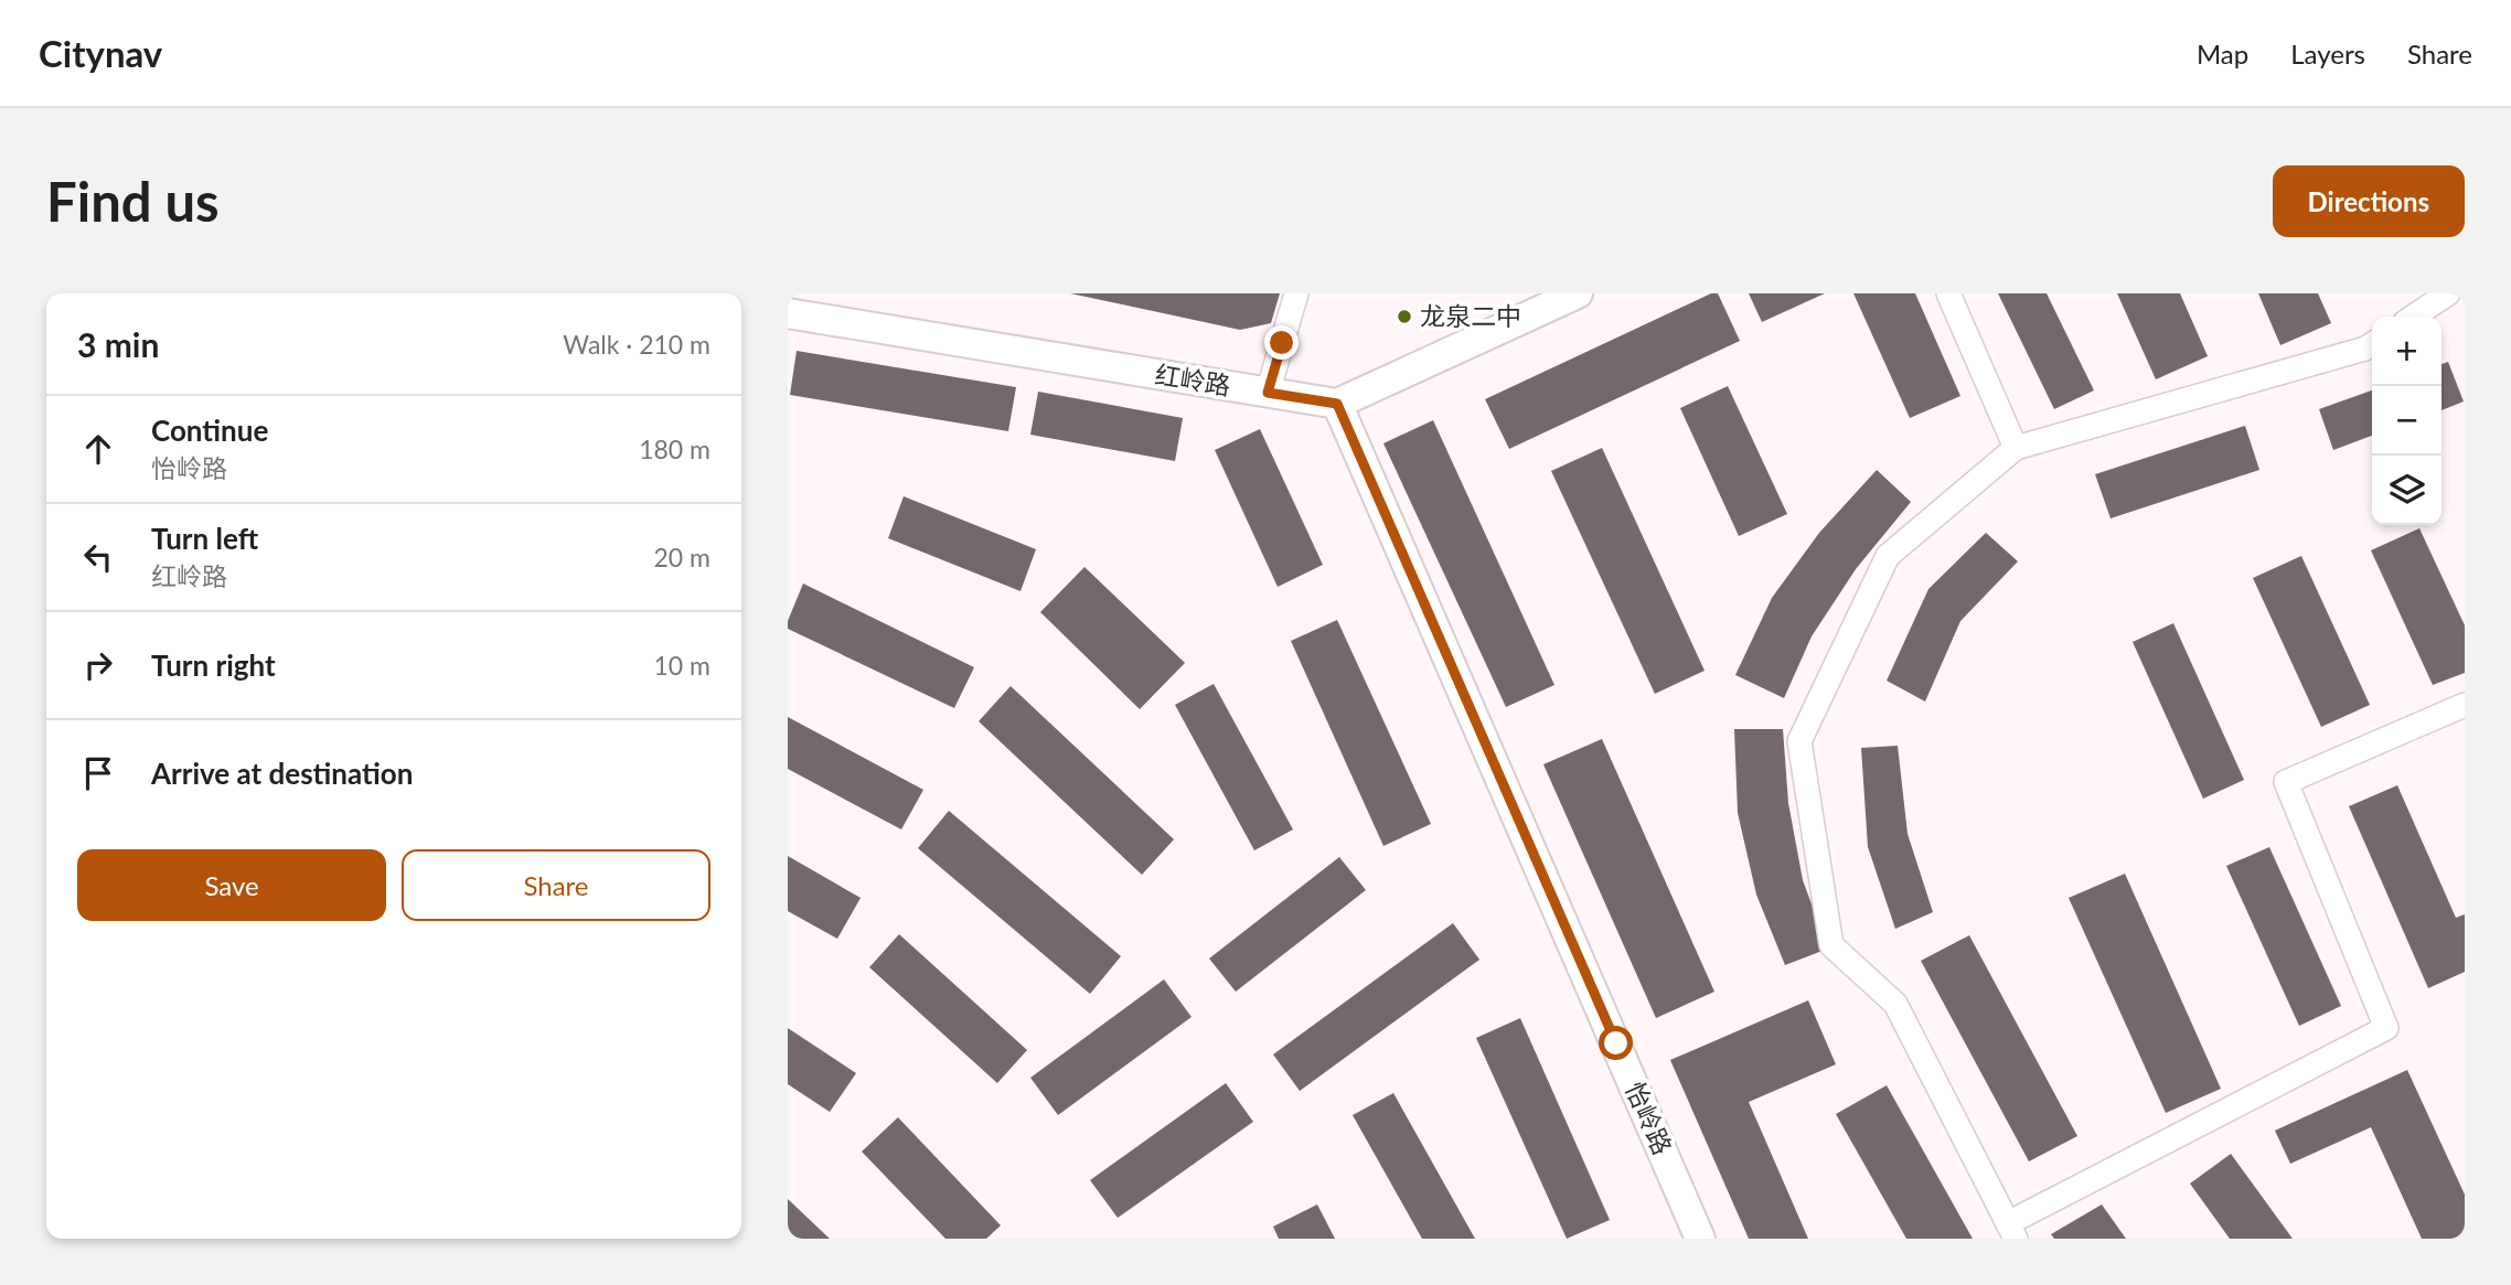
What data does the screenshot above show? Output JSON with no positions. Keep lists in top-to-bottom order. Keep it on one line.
{"streets":{"street":["红岭路","怡岭路"]},"crossings":[["红岭路","怡岭路"]],"places":["龙泉二中"],"page":{"header":"Citynav","nav":["Map","Layers","Share"],"buttons":["Directions",["Save","Share"]],"title":"Find us","heading":["3 min","Walk · 210 m"],"map_buttons":["+","−"],"list":[["Continue","怡岭路","180 m"],["Turn left","红岭路","20 m"],["Turn right","10 m"],"Arrive at destination"]}}
